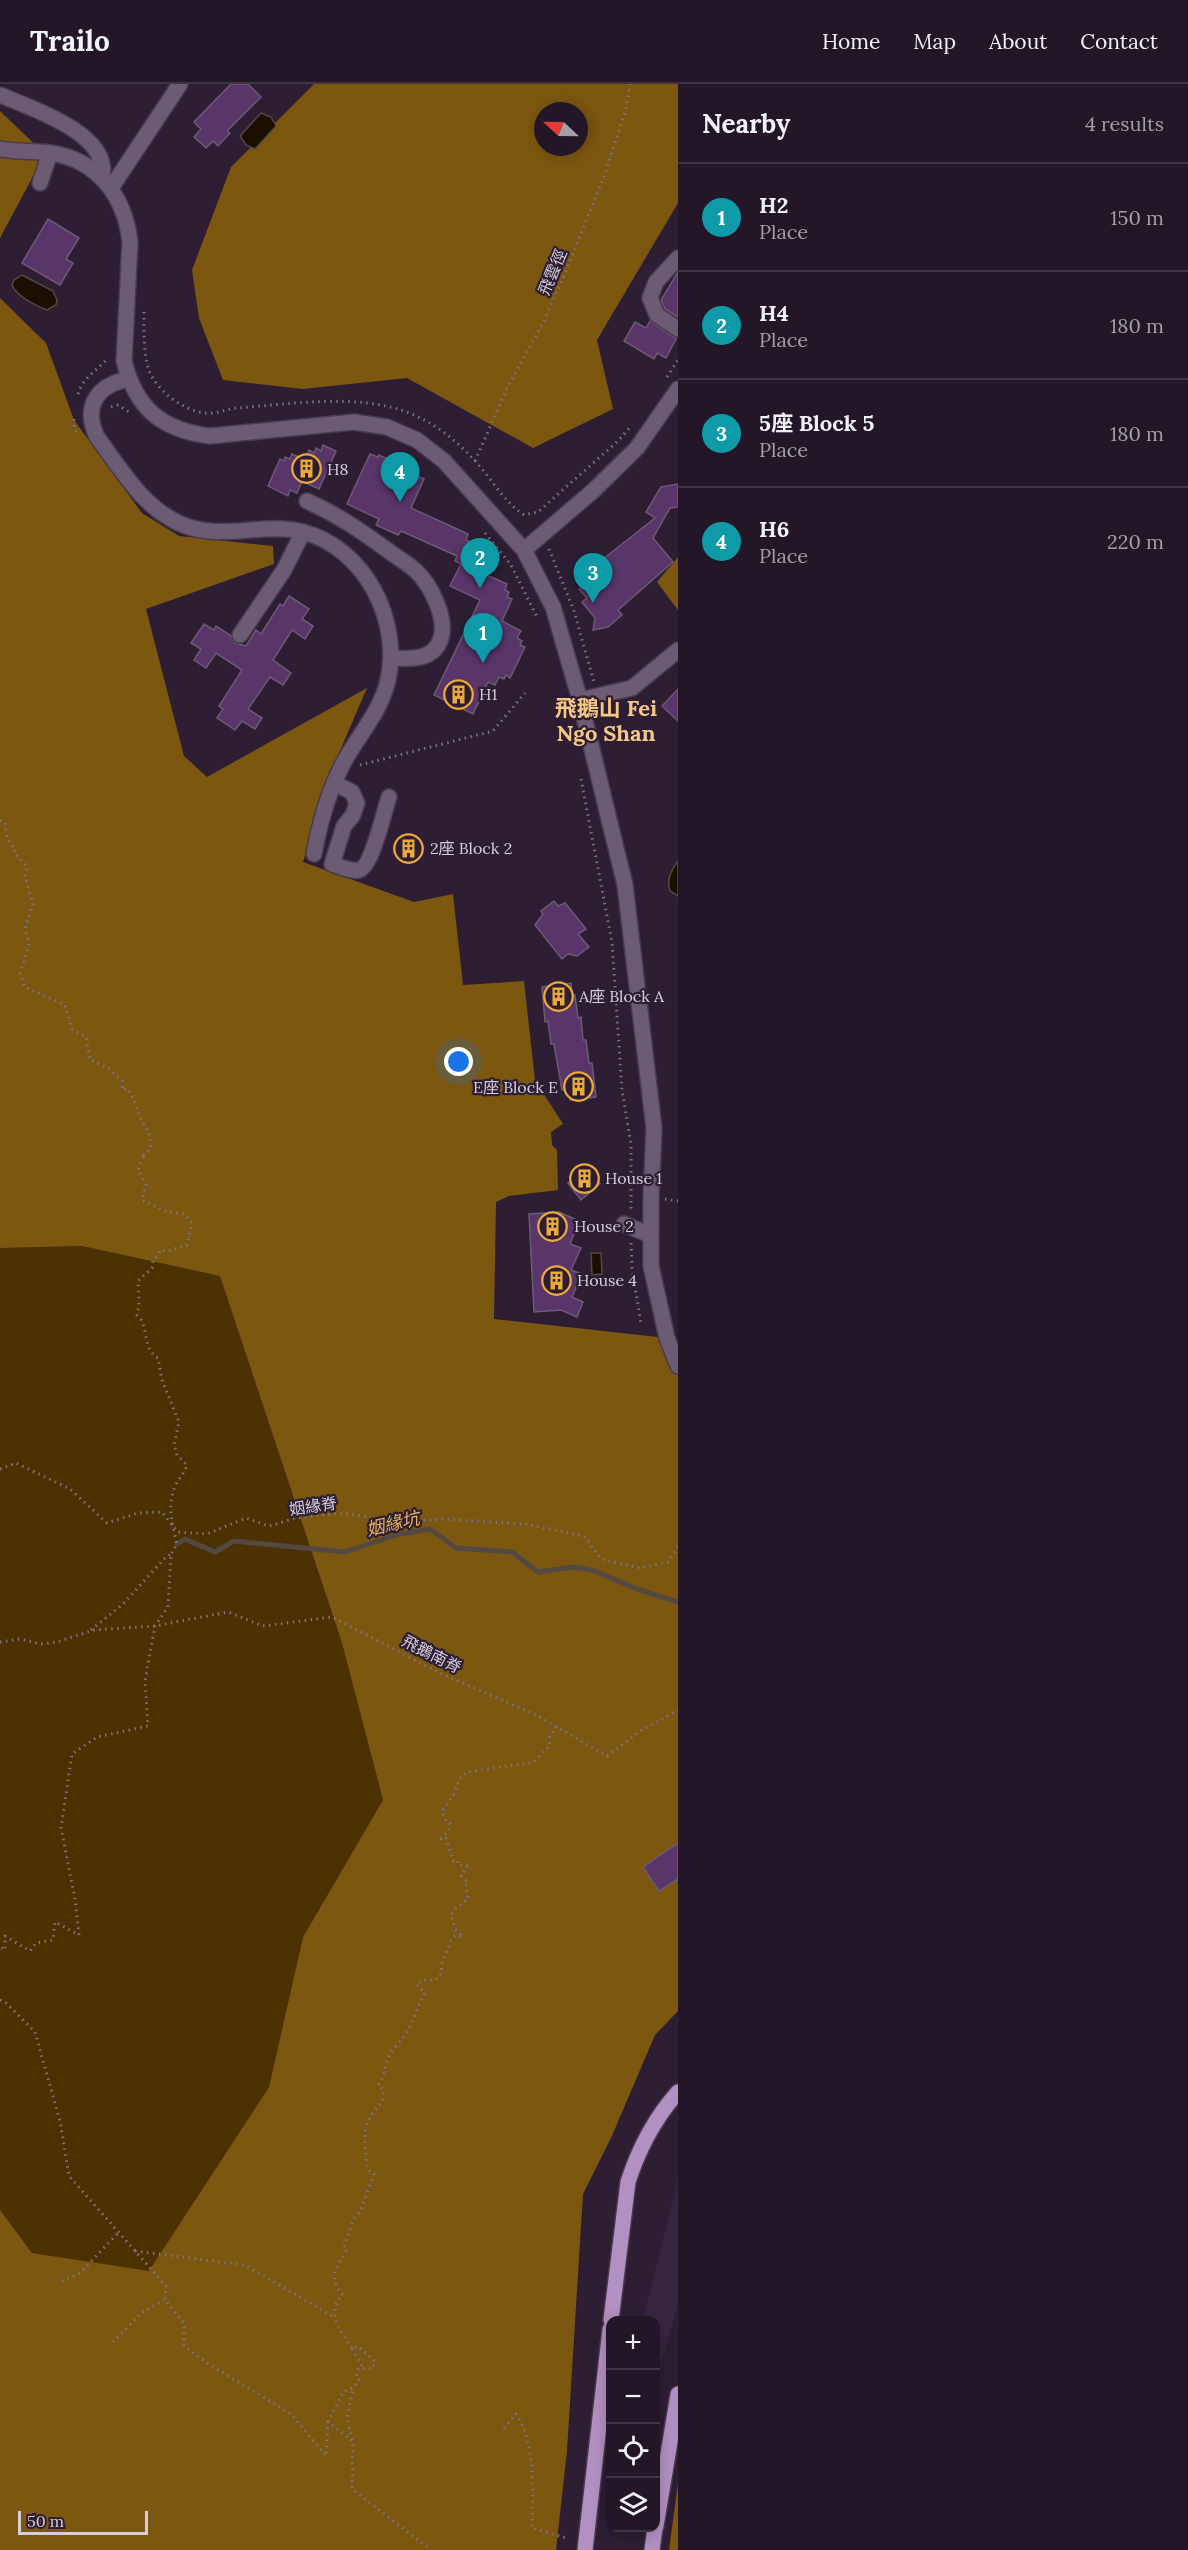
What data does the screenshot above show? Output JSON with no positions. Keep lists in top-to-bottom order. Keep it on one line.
{"streets":{"path":["飛雲徑","姻緣脊","飛鵝南脊"]},"districts":["飛鵝山 Fei Ngo Shan"],"water":["姻緣坑"],"places":{"building":["H8","H1","2座 Block 2","A座 Block A","E座 Block E","House 1","House 2","House 4"]},"scale_bar":"50 m","north":"left","page":{"header":"Trailo","nav":["Home","Map","About","Contact"],"heading":["Nearby","4 results"],"list":[{"mark":"1","name":"H2","note":"Place","value":"150 m"},{"mark":"2","name":"H4","note":"Place","value":"180 m"},{"mark":"3","name":"5座 Block 5","note":"Place","value":"180 m"},{"mark":"4","name":"H6","note":"Place","value":"220 m"}],"pins":["4","2","3","1"],"map_buttons":["+","−"],"scale":"50 m"}}
